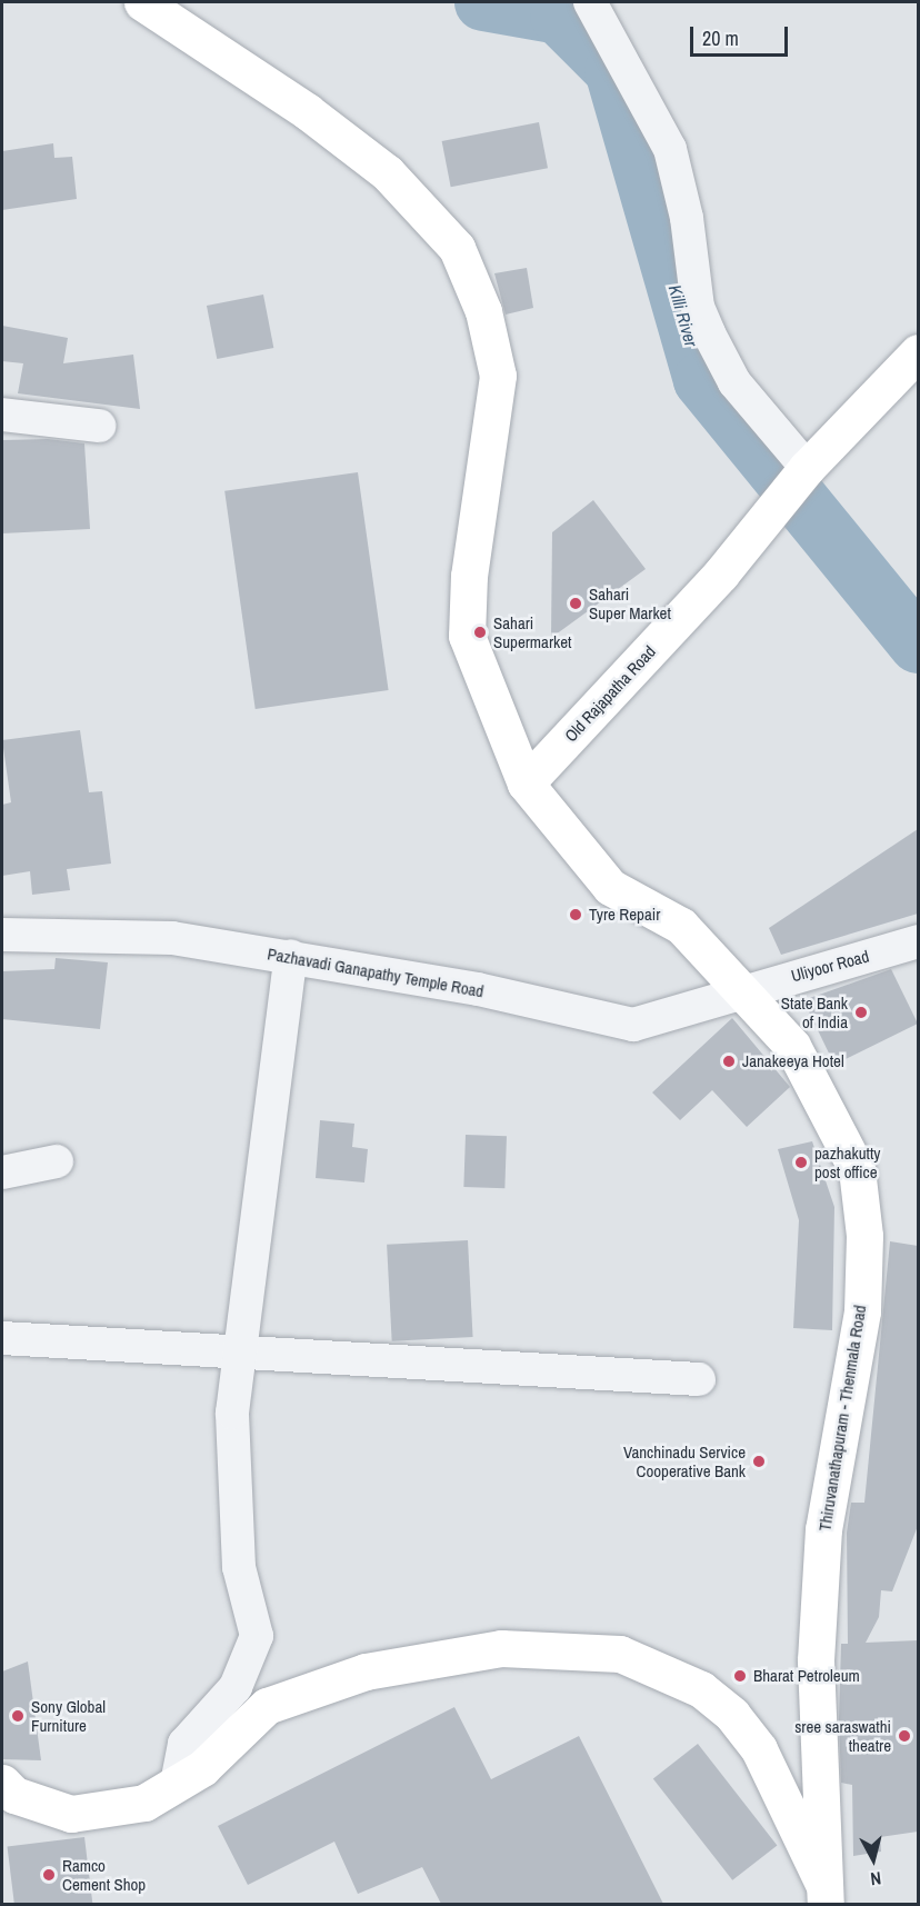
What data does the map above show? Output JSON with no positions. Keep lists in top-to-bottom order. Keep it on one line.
{"streets":{"main road":["Old Rajapatha Road","Thiruvanathapuram - Thenmala Road"],"street":["Uliyoor Road","Pazhavadi Ganapathy Temple Road"]},"crossings":[["Old Rajapatha Road","Thiruvanathapuram - Thenmala Road"],["Uliyoor Road","Pazhavadi Ganapathy Temple Road"],["Uliyoor Road","Thiruvanathapuram - Thenmala Road"],["Pazhavadi Ganapathy Temple Road","Thiruvanathapuram - Thenmala Road"]],"water":["Killi River"],"places":["Sahari Super Market","Sahari Supermarket","Tyre Repair","State Bank of India","Janakeeya Hotel","pazhakutty post office","Vanchinadu Service Cooperative Bank","Bharat Petroleum","Sony Global Furniture","sree saraswathi theatre","Ramco Cement Shop"],"scale_bar":"20 m","north":"bottom"}
